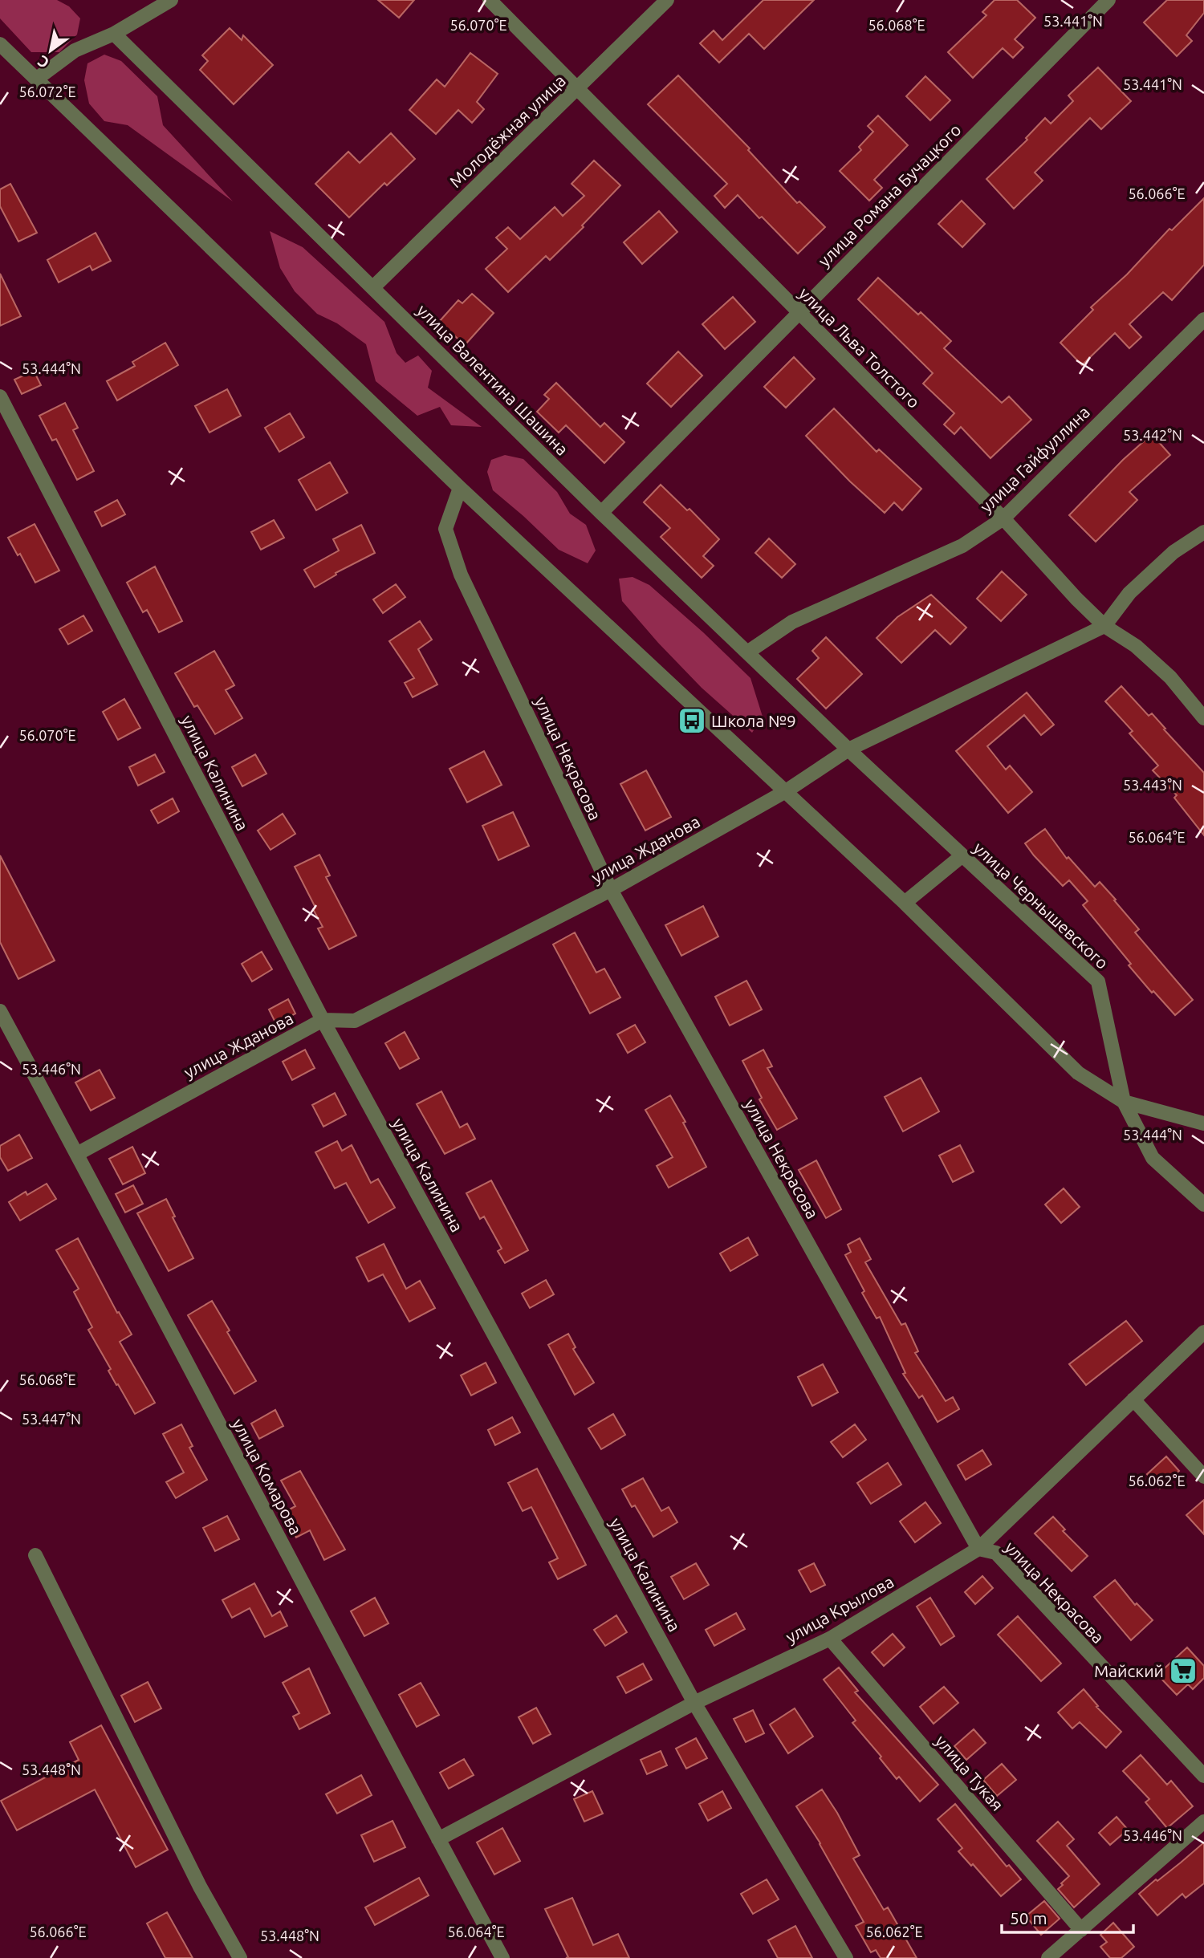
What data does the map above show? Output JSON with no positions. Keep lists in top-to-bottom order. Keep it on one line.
{"streets":{"street":["Молодёжная улица","улица Романа Бучацкого","улица Льва Толстого","улица Валентина Шашина","улица Гайфуллина","улица Некрасова","улица Калинина","улица Жданова","улица Чернышевского","улица Комарова","улица Крылова","улица Тукая"]},"crossings":[["Молодёжная улица","улица Льва Толстого"],["Молодёжная улица","улица Валентина Шашина"],["улица Романа Бучацкого","улица Льва Толстого"],["улица Романа Бучацкого","улица Валентина Шашина"],["улица Льва Толстого","улица Гайфуллина"],["улица Льва Толстого","улица Жданова"],["улица Валентина Шашина","улица Гайфуллина"],["улица Валентина Шашина","улица Жданова"],["улица Валентина Шашина","улица Чернышевского"],["улица Некрасова","улица Жданова"],["улица Некрасова","улица Крылова"],["улица Калинина","улица Жданова"],["улица Калинина","улица Крылова"],["улица Жданова","улица Чернышевского"],["улица Жданова","улица Комарова"],["улица Комарова","улица Крылова"],["улица Крылова","улица Тукая"]],"places":{"bus stop":["Школа №9"],"supermarket":["Майский"]},"scale_bar":"50 m","north":"bottom left","coordinates":["53.441°N","56.070°E","56.068°E","56.072°E","56.066°E","53.444°N","53.442°N","53.443°N","56.064°E","53.446°N","53.447°N","56.062°E","53.448°N"]}
